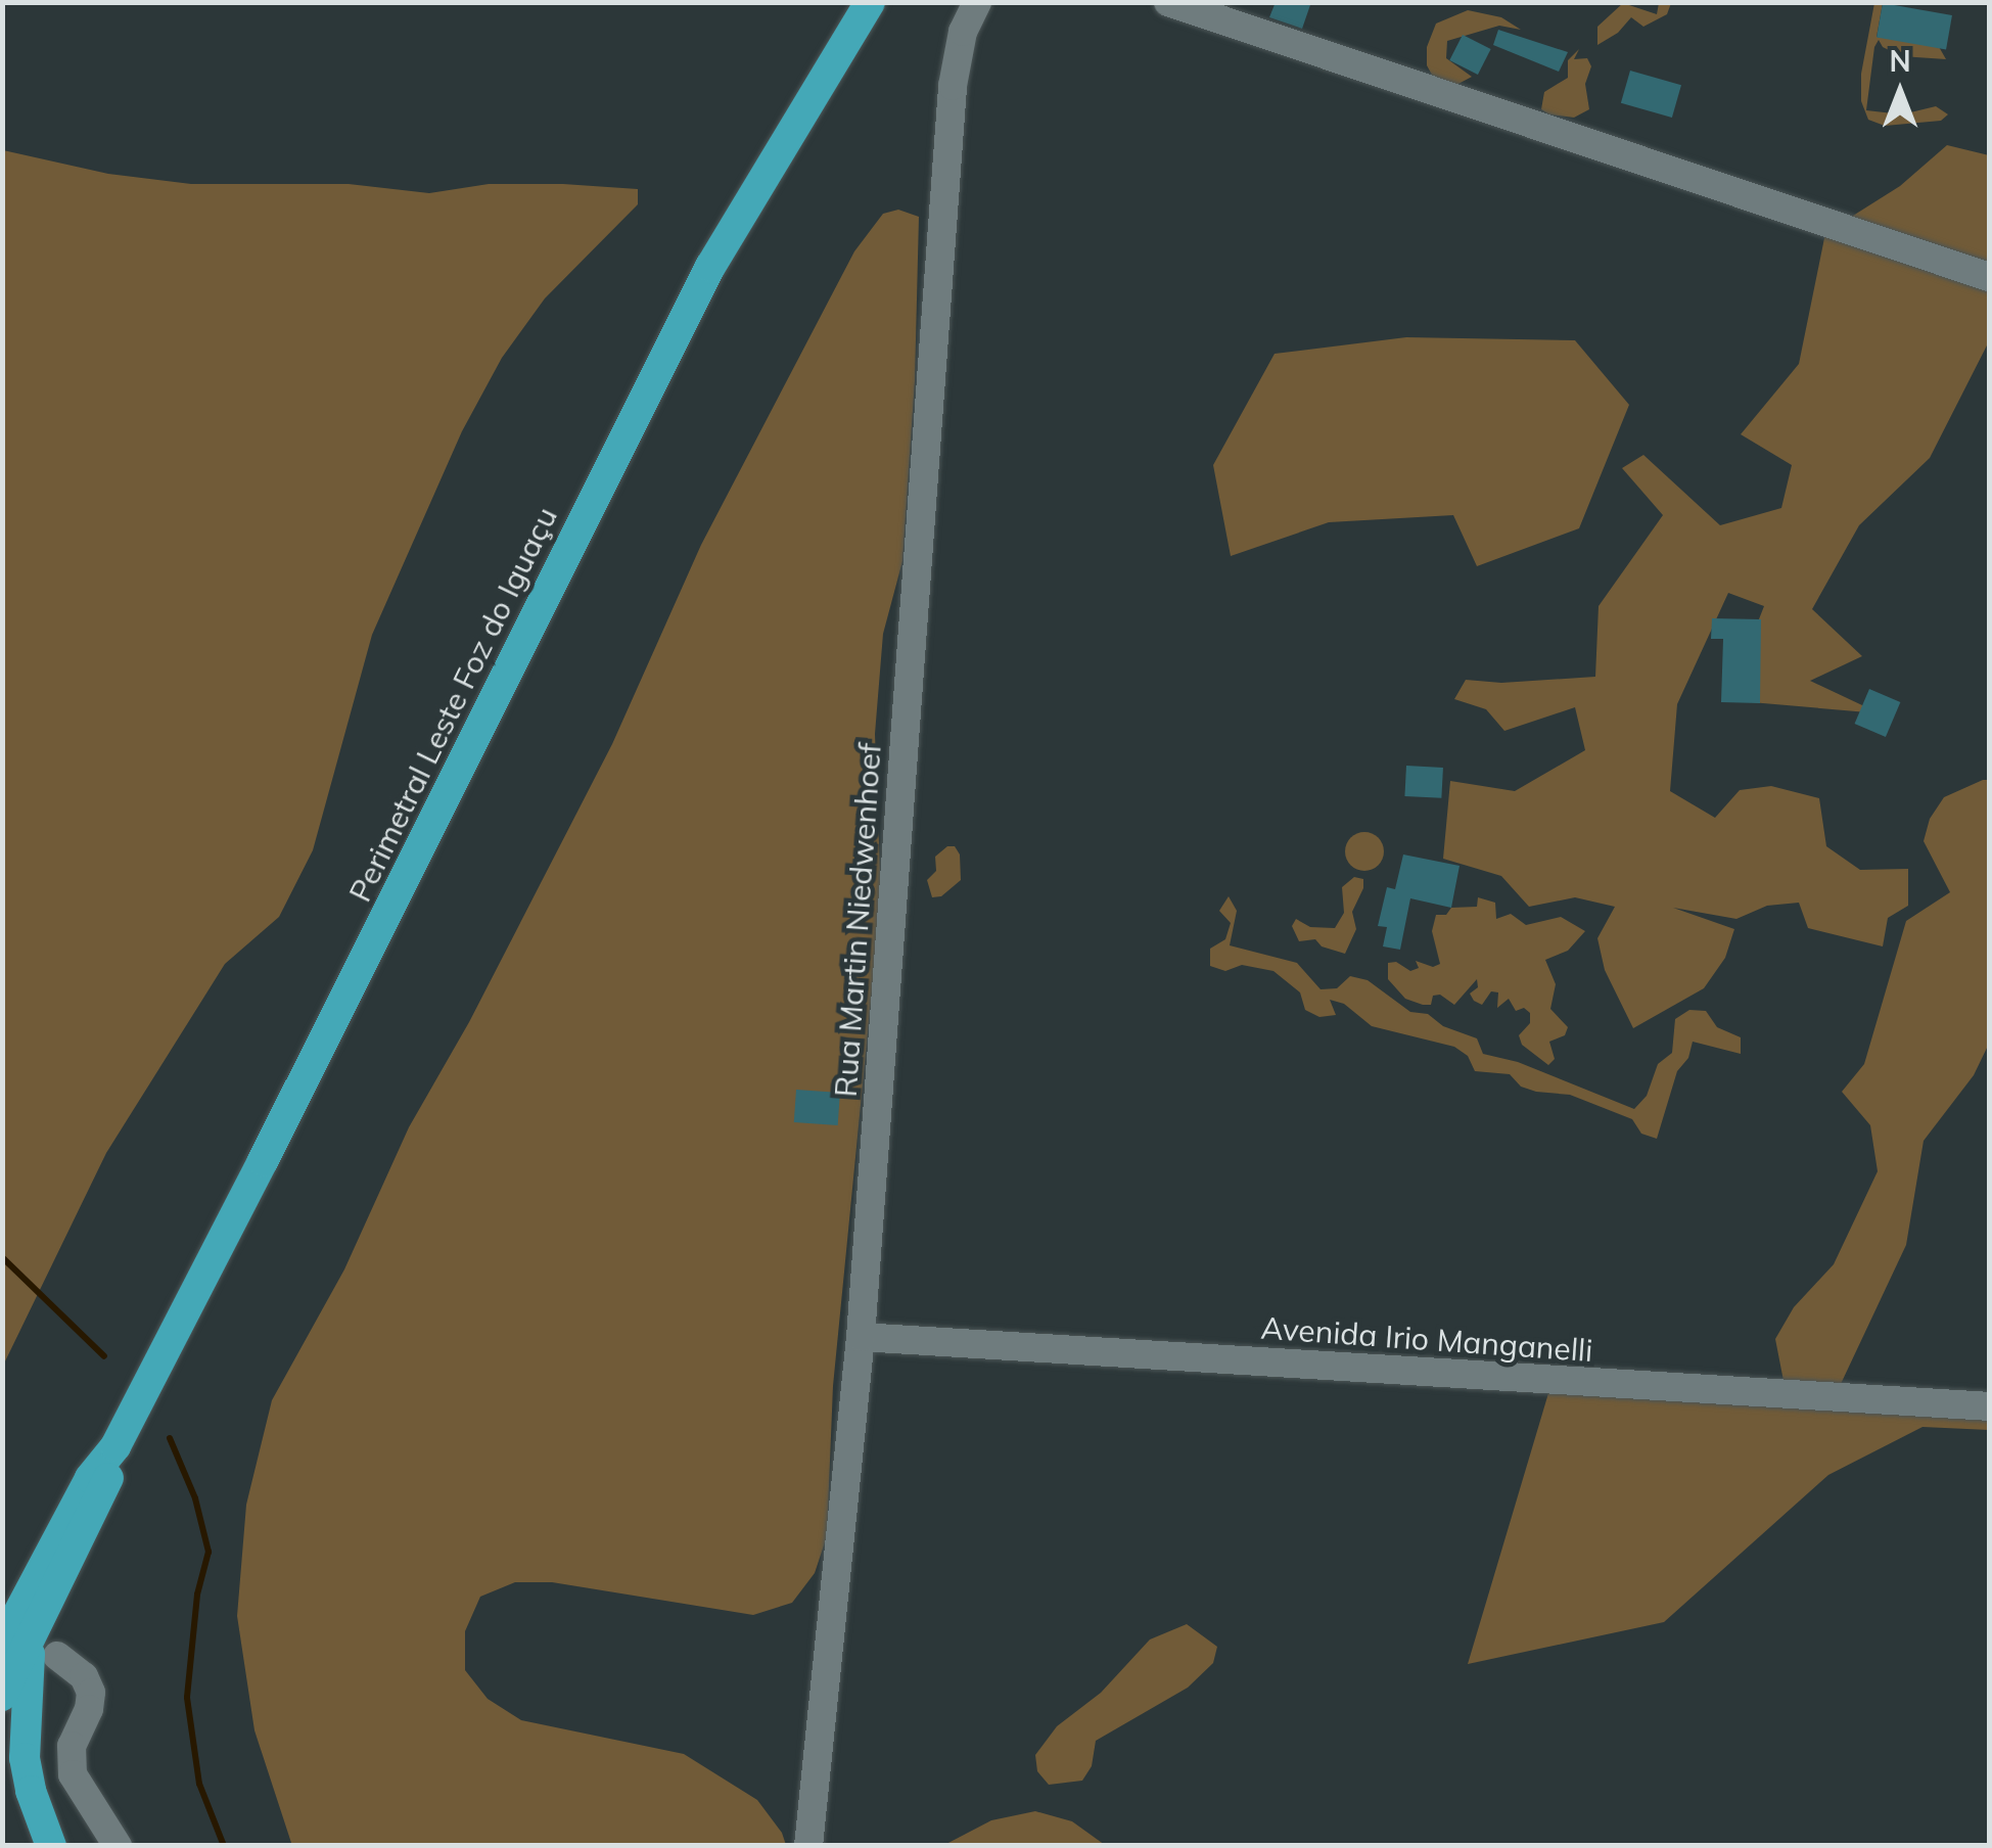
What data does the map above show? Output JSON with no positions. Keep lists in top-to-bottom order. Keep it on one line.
{"streets":{"highway":["Perimetral Leste Foz do Iguaçu"],"street":["Rua Martin Niedwenhoef","Avenida Irio Manganelli"]},"crossings":[["Rua Martin Niedwenhoef","Avenida Irio Manganelli"]],"north":"top"}
